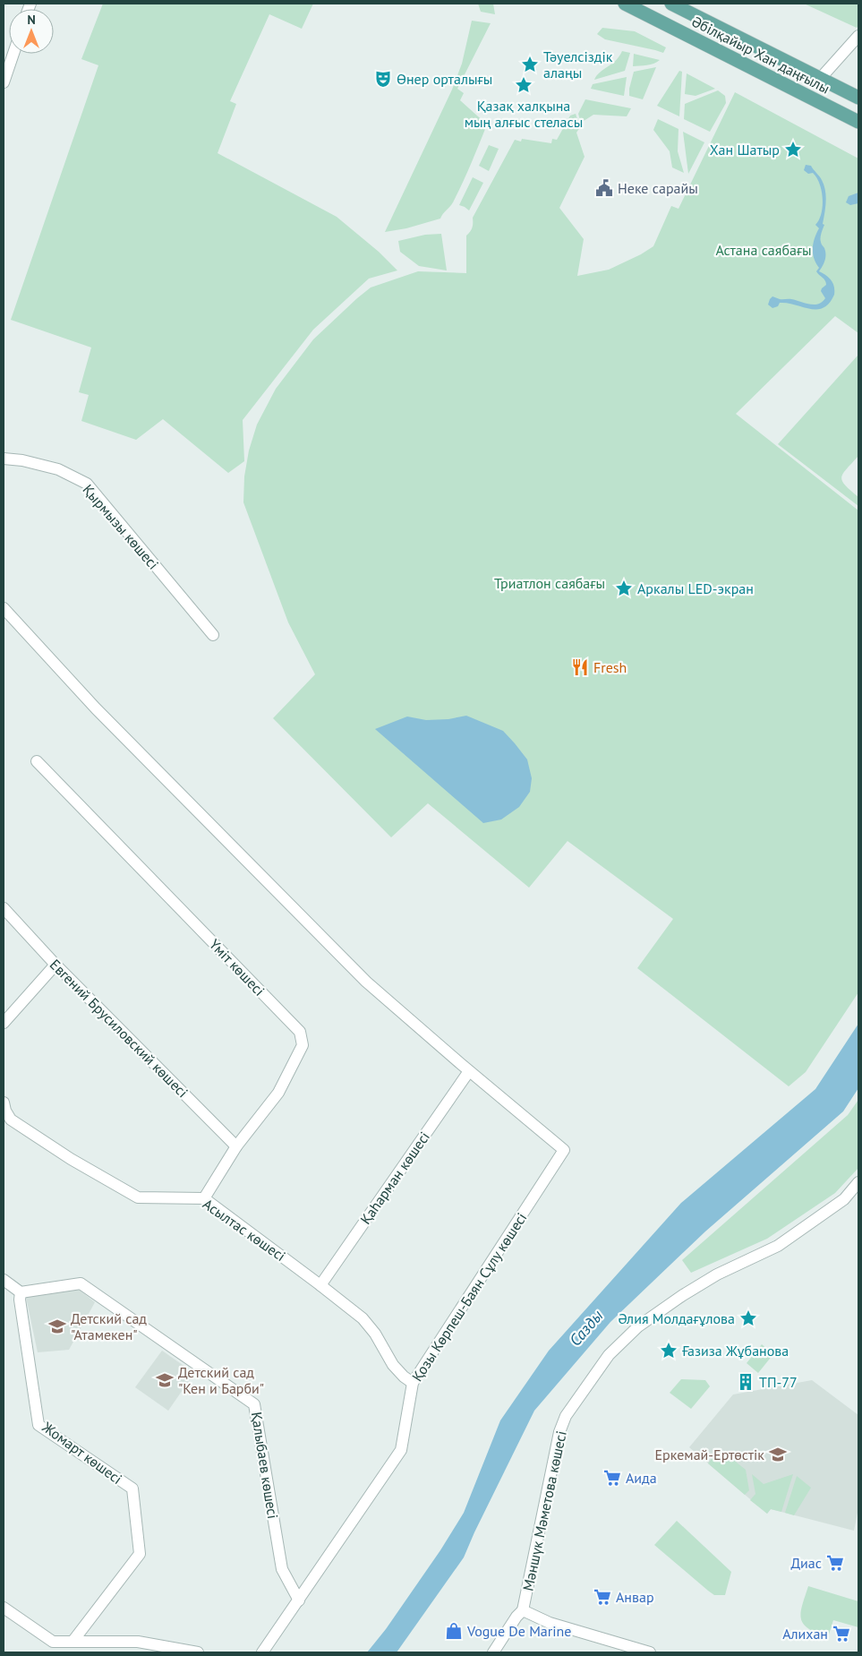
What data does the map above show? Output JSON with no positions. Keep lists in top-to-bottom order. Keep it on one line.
{"streets":{"main road":["Әбілқайыр Хан даңғылы"],"street":["Қырмызы көшесі","Үміт көшесі","Евгений Брусиловский көшесі","Қаһарман көшесі","Асылтас көшесі","Қозы Көрпеш-Баян Сұлу көшесі","Жомарт көшесі","Қалыбаев көшесі","Мәншүк Мәметова көшесі"]},"crossings":[["Үміт көшесі","Евгений Брусиловский көшесі"],["Үміт көшесі","Асылтас көшесі"],["Қаһарман көшесі","Асылтас көшесі"],["Қаһарман көшесі","Қозы Көрпеш-Баян Сұлу көшесі"],["Асылтас көшесі","Қозы Көрпеш-Баян Сұлу көшесі"],["Қозы Көрпеш-Баян Сұлу көшесі","Қалыбаев көшесі"],["Жомарт көшесі","Қалыбаев көшесі"]],"water":["Сазды"],"parks":["Астана саябағы","Триатлон саябағы"],"places":{"place":["Тәуелсіздік алаңы","Қазақ халқына мың алғыс стеласы","Хан Шатыр","Аркалы LED-экран","Әлия Молдағұлова","Ғазиза Жұбанова"],"theatre":["Өнер орталығы"],"public building":["Неке сарайы"],"restaurant":["Fresh"],"school or university":["Детский сад \"Атамекен\"","Детский сад \"Кен и Барби\"","Еркемай-Ертөстік"],"building":["ТП-77"],"supermarket":["Аида","Диас","Анвар","Алихан"],"shop":["Vogue De Marine"]},"north":"top"}
